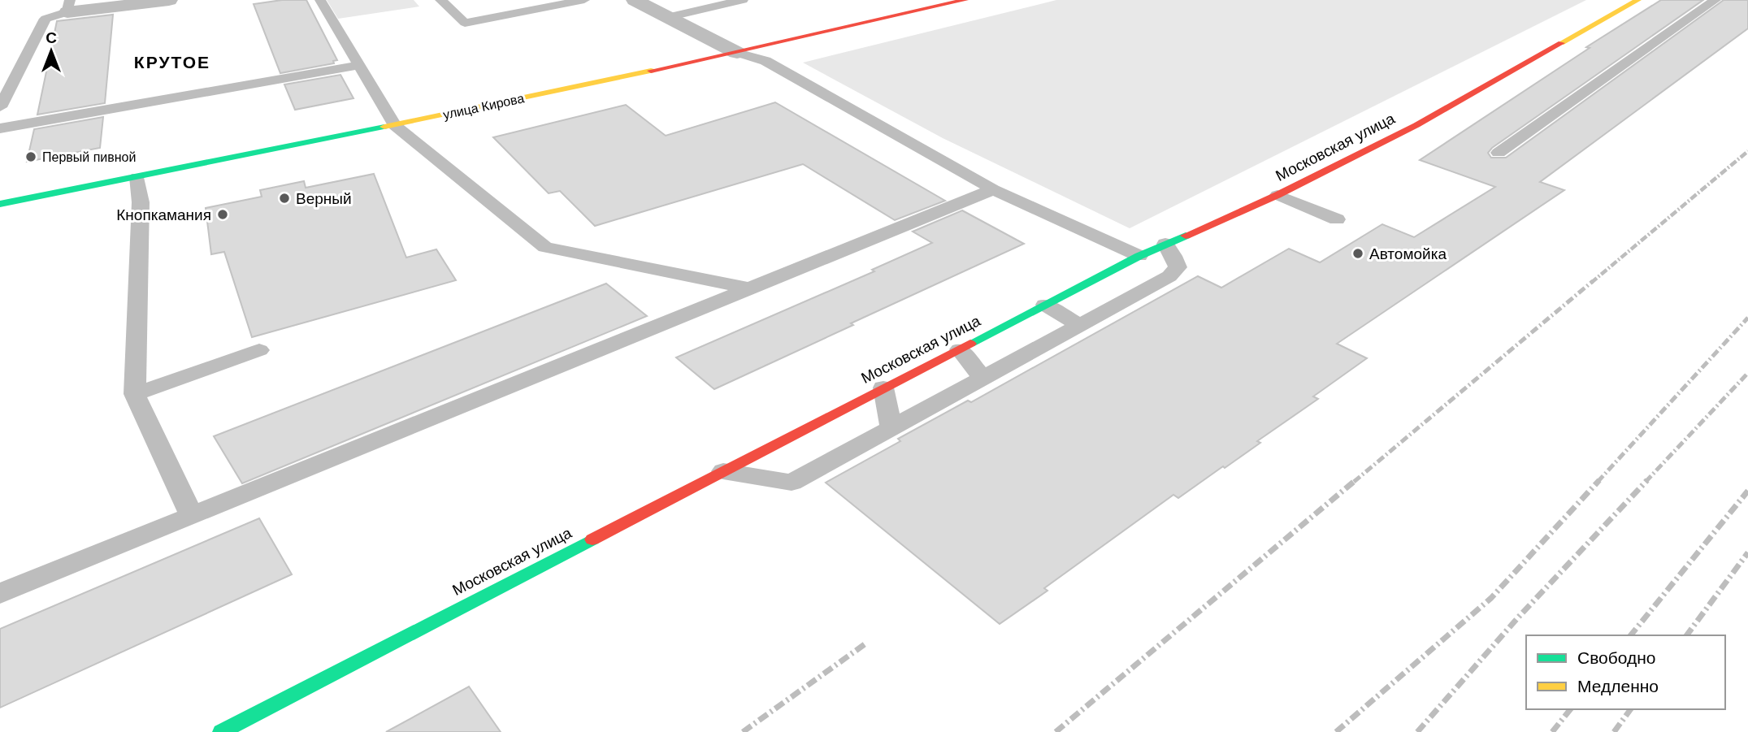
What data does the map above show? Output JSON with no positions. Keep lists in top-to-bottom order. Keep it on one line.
{"streets":{"street":["улица Кирова","Московская улица"]},"districts":["КРУТОЕ"],"places":["Первый пивной","Верный","Кнопкамания","Автомойка"],"legend":["Свободно","Медленно"],"north":"top"}
